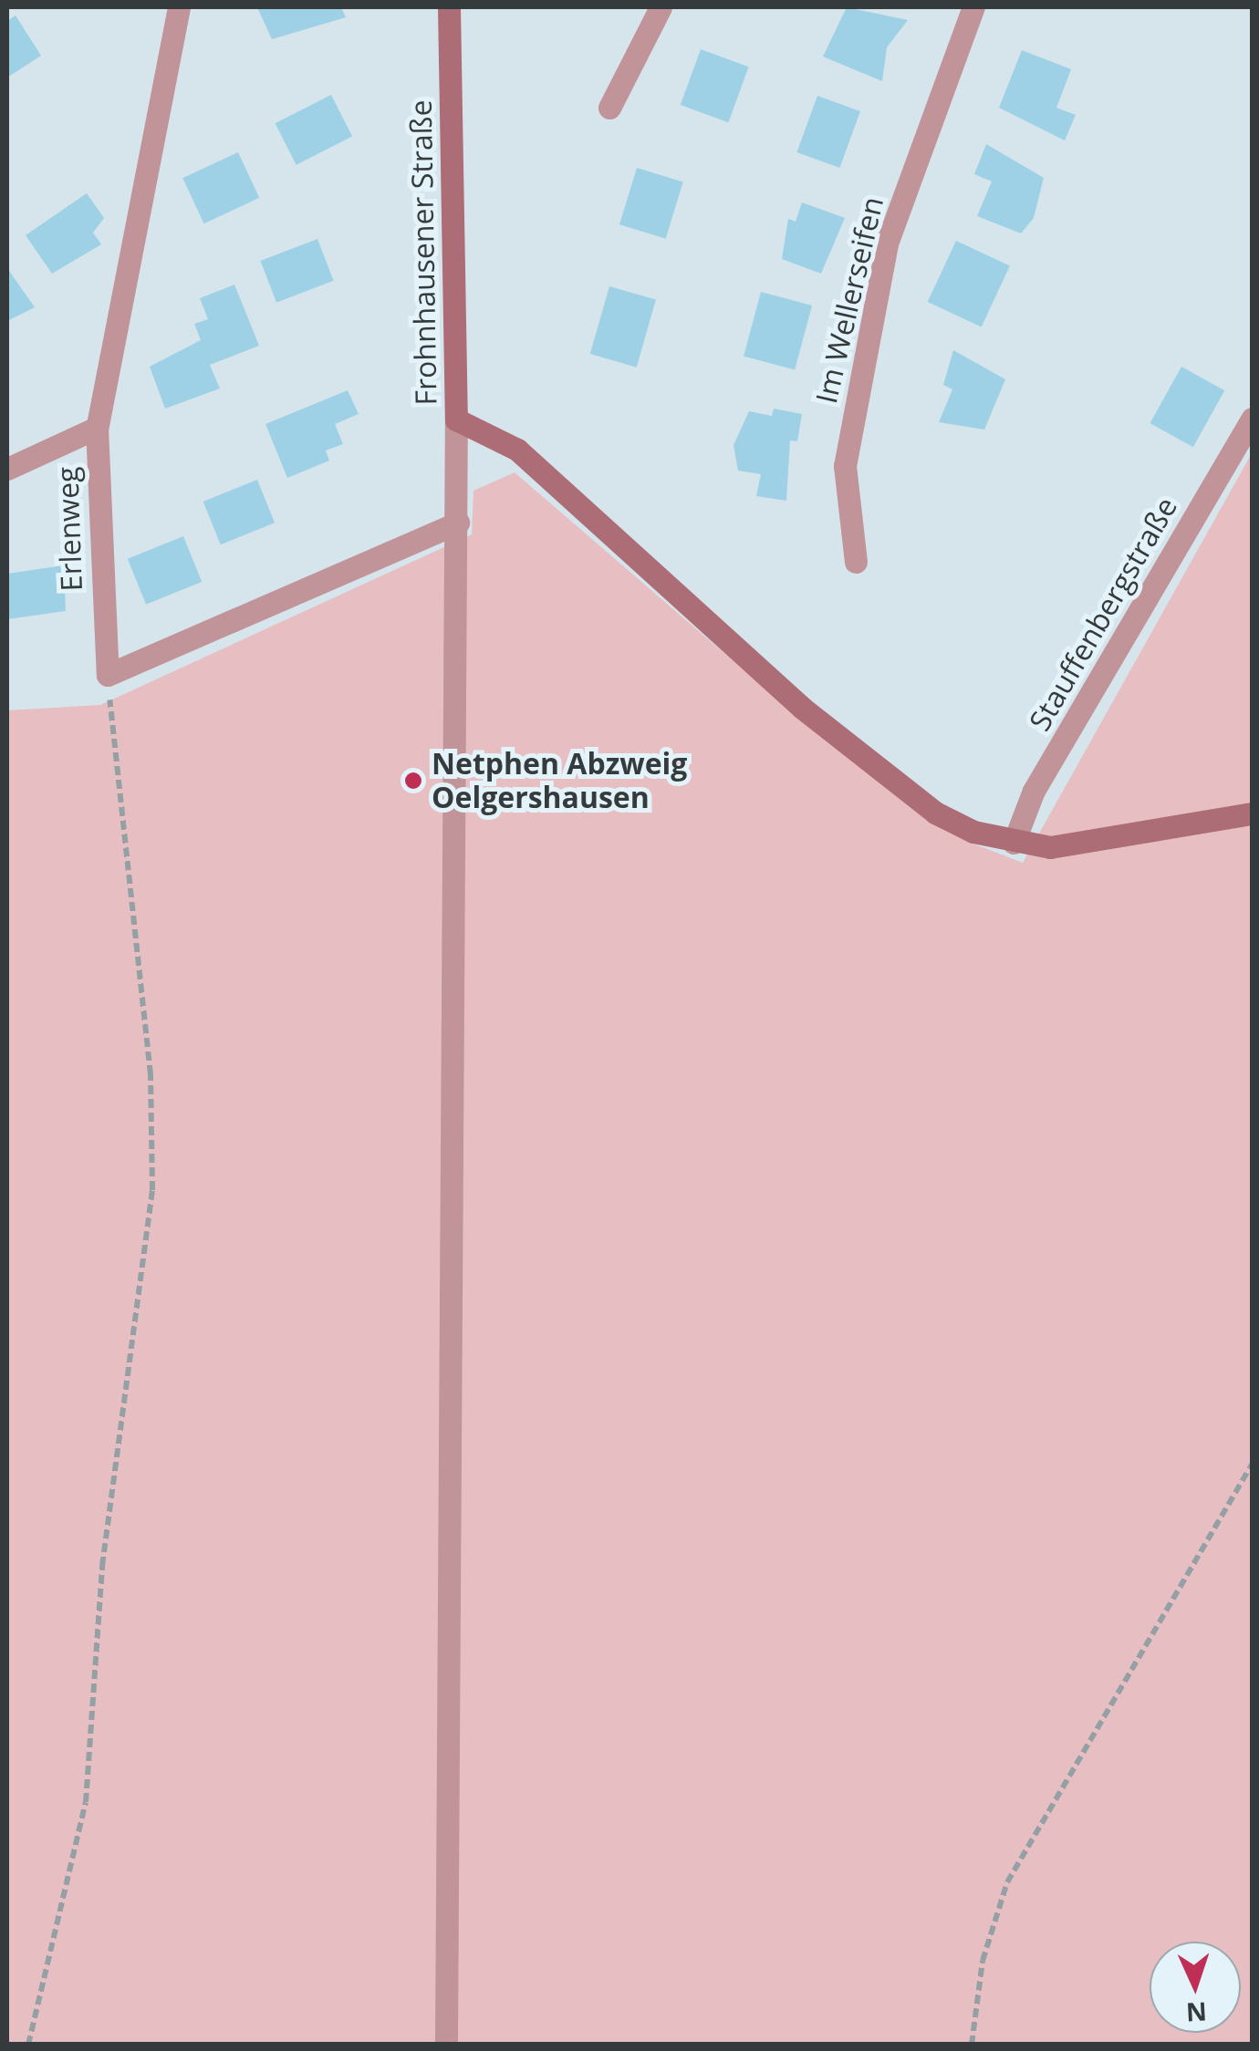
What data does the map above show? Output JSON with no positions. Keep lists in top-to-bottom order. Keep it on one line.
{"streets":{"main road":["Frohnhausener Straße"],"street":["Im Wellerseifen","Erlenweg","Stauffenbergstraße"]},"crossings":[["Frohnhausener Straße","Stauffenbergstraße"]],"places":["Netphen Abzweig Oelgershausen"],"north":"bottom"}
